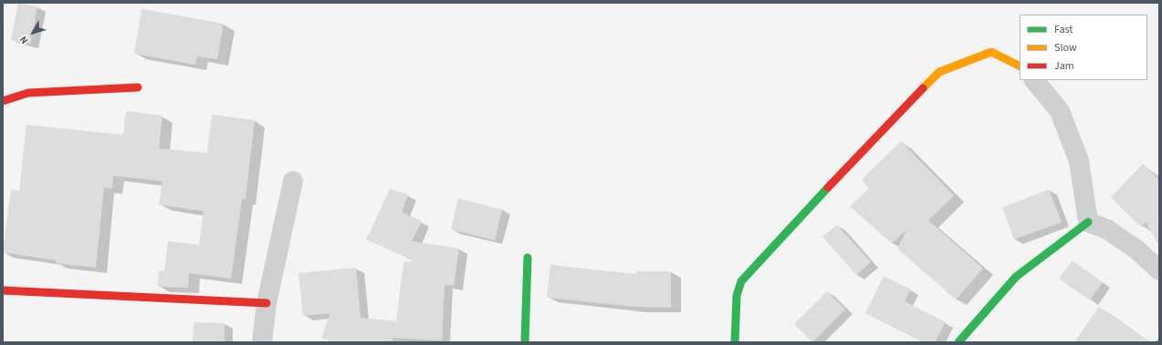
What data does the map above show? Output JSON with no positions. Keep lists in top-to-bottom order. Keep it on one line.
{"legend":["Fast","Slow","Jam"],"north":"bottom left"}
